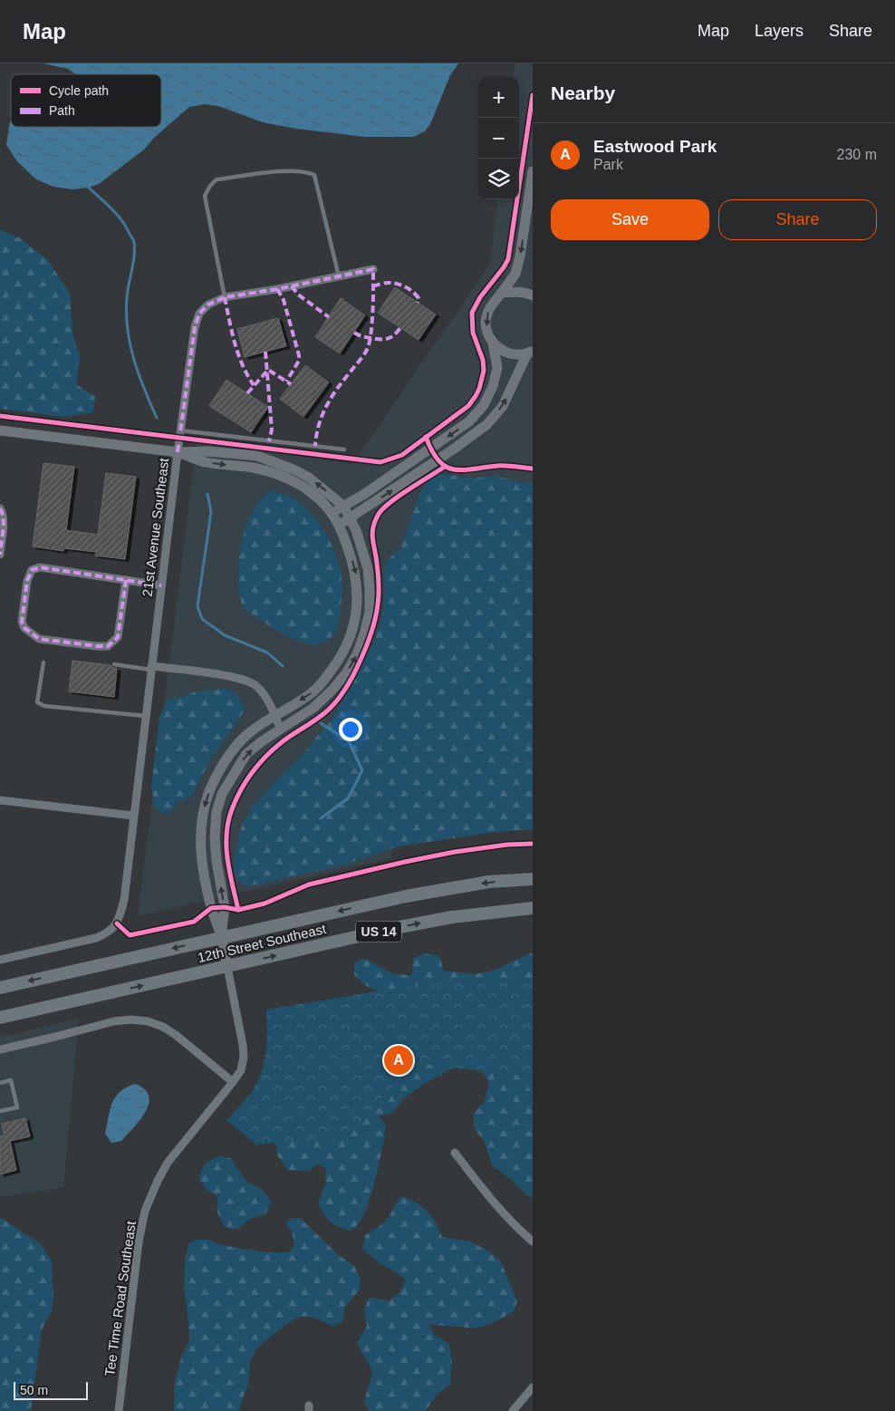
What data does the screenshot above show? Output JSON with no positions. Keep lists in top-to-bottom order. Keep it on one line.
{"streets":{"main road":["US 14","12th Street Southeast"],"street":["21st Avenue Southeast","Tee Time Road Southeast"]},"crossings":[["12th Street Southeast","Tee Time Road Southeast"]],"legend":["Cycle path","Path"],"scale_bar":"50 m","page":{"header":"Map","nav":["Map","Layers","Share"],"heading":"Nearby","map_buttons":["+","−"],"list":[{"mark":"A","name":"Eastwood Park","note":"Park","value":"230 m"}],"buttons":["Save","Share"],"pins":"A","scale":"50 m"}}
